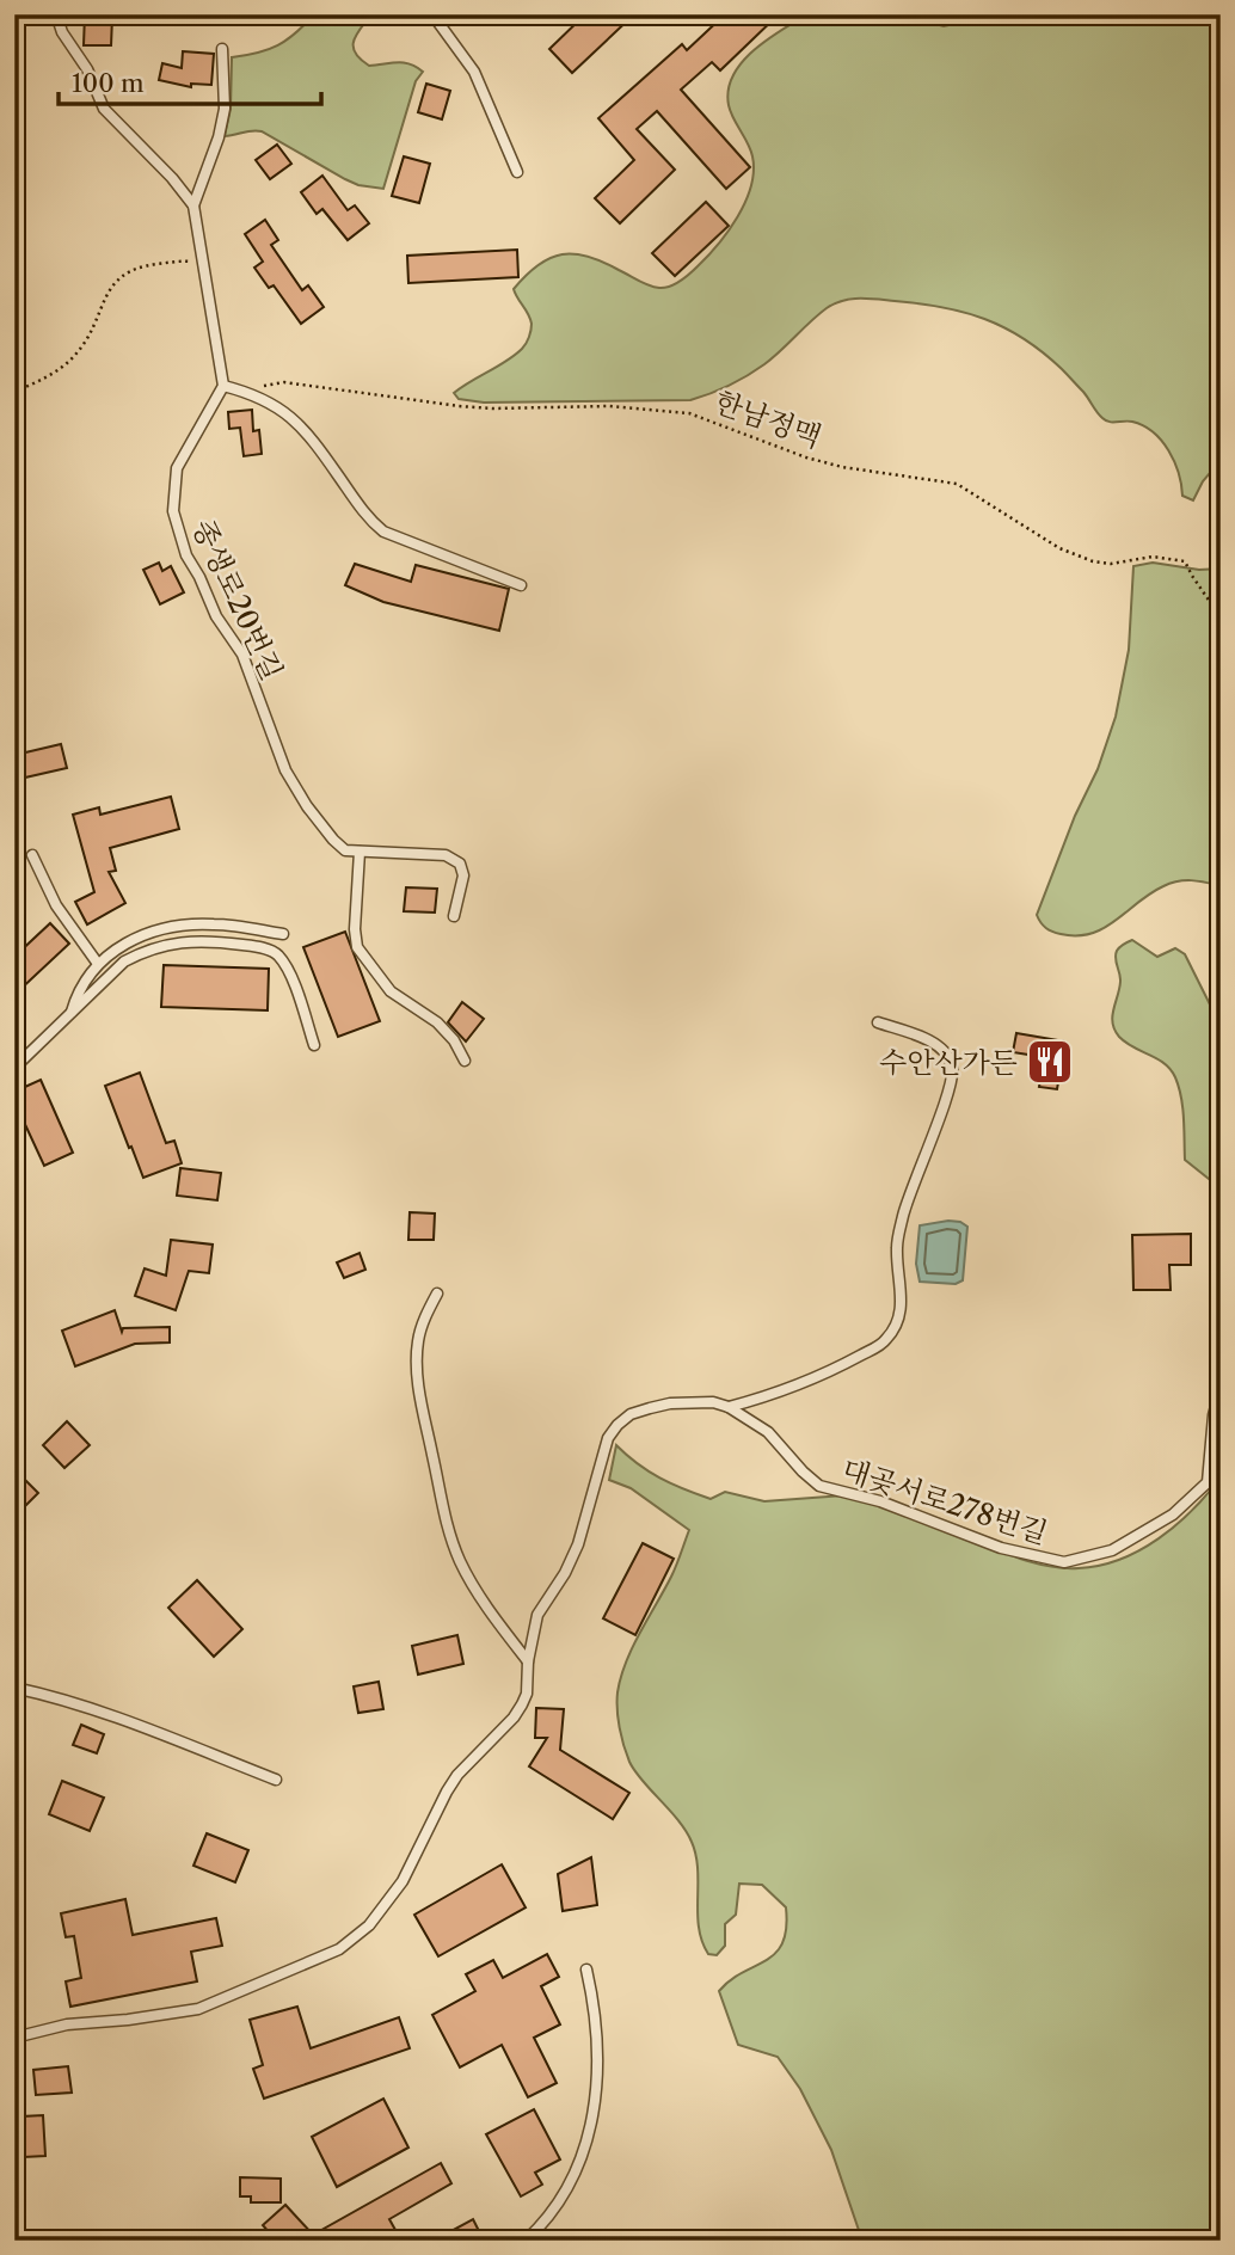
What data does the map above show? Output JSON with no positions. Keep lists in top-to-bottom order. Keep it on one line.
{"streets":{"lane":["종생로20번길","대곶서로278번길"],"path":["한남정맥"]},"places":{"restaurant":["수안산가든"]},"scale_bar":"100 m"}
